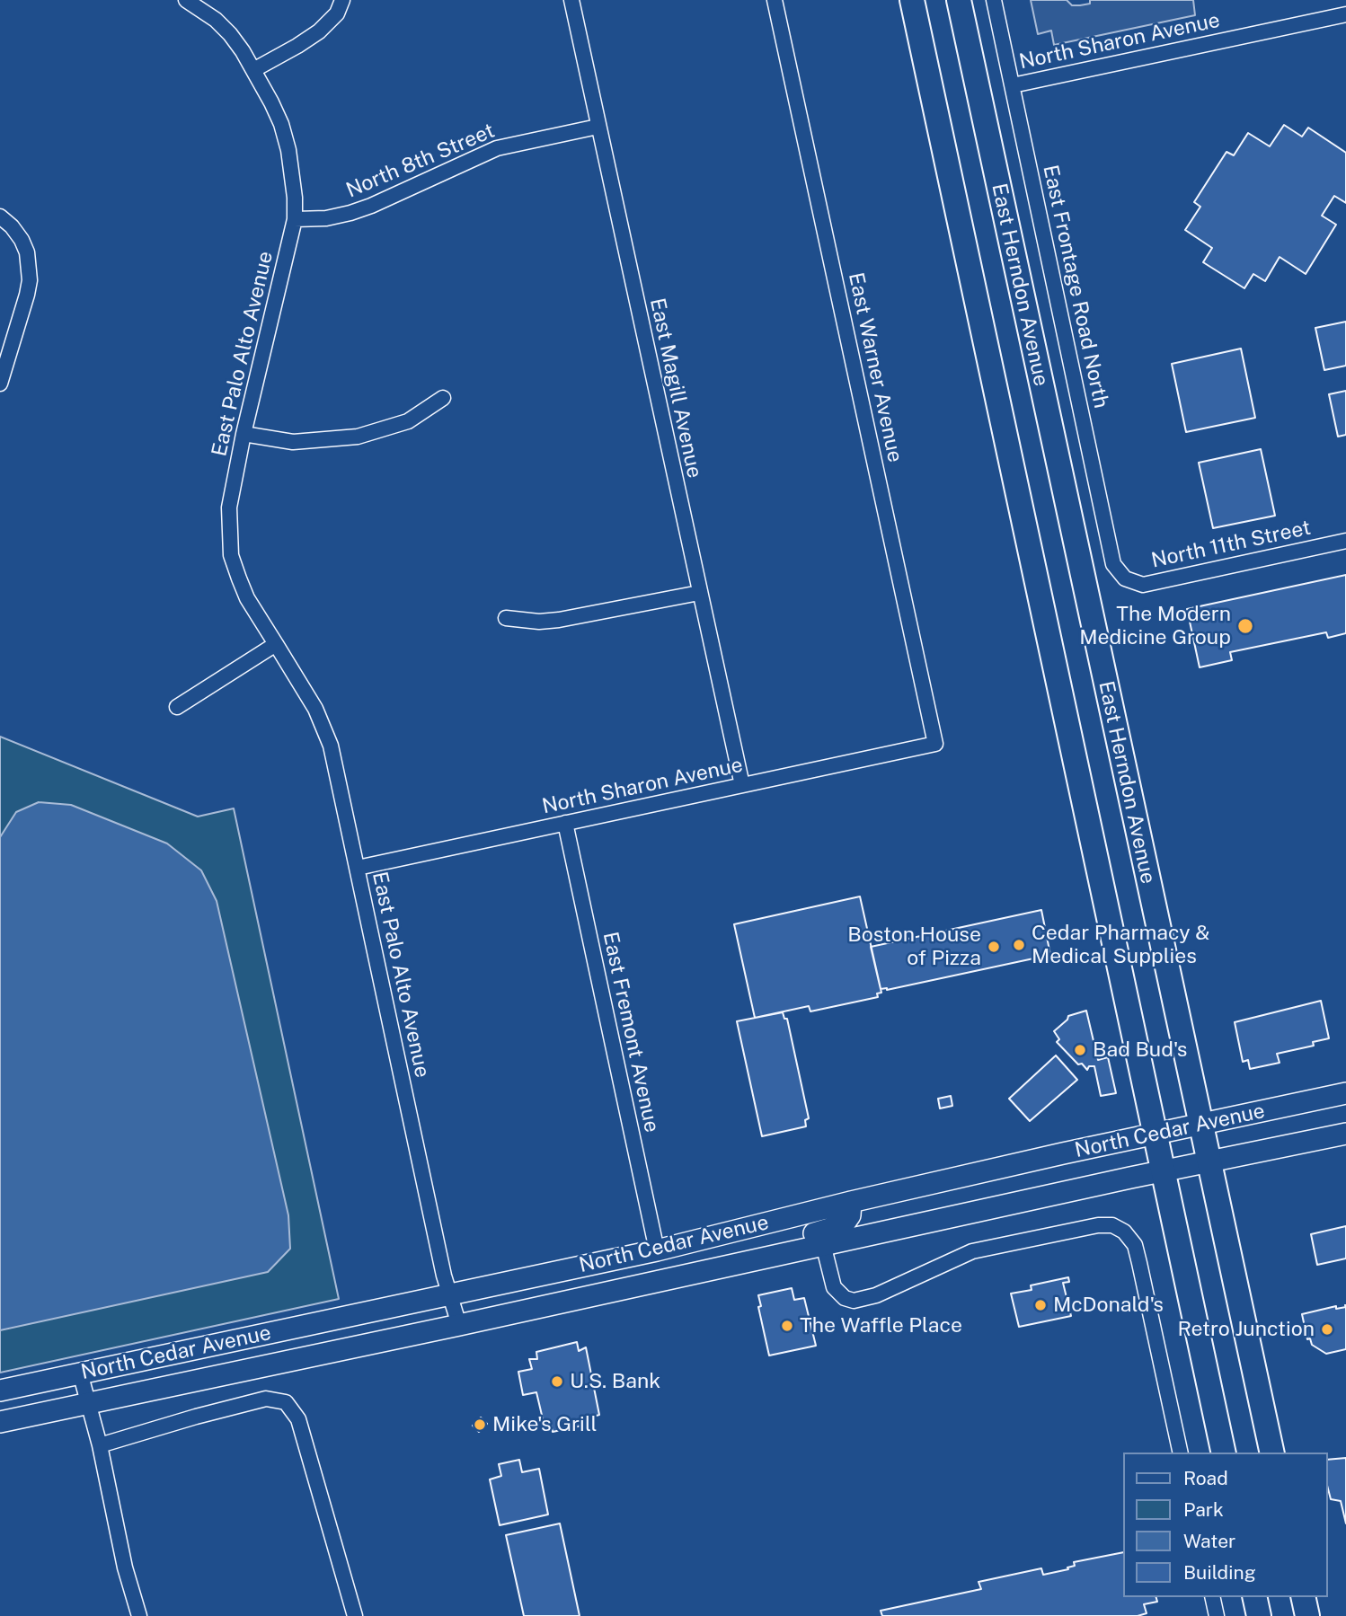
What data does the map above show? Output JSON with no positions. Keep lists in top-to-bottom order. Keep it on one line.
{"streets":{"main road":["East Herndon Avenue","North Cedar Avenue"],"street":["North Sharon Avenue","North 8th Street","East Frontage Road North","East Palo Alto Avenue","East Warner Avenue","East Magill Avenue","North 11th Street","East Fremont Avenue"]},"crossings":[["North Sharon Avenue","East Frontage Road North"],["North Sharon Avenue","East Palo Alto Avenue"],["North Sharon Avenue","East Warner Avenue"],["North Sharon Avenue","East Magill Avenue"],["North Sharon Avenue","East Fremont Avenue"],["North 8th Street","East Palo Alto Avenue"],["North 8th Street","East Magill Avenue"],["East Herndon Avenue","North Cedar Avenue"],["East Frontage Road North","North 11th Street"],["East Palo Alto Avenue","North Cedar Avenue"],["East Fremont Avenue","North Cedar Avenue"]],"places":["The Modern Medicine Group","Cedar Pharmacy & Medical Supplies","Boston House of Pizza","Bad Bud's","McDonald's","The Waffle Place","Retro Junction","U.S. Bank","Mike's Grill"],"legend":["Road","Park","Water","Building"]}
